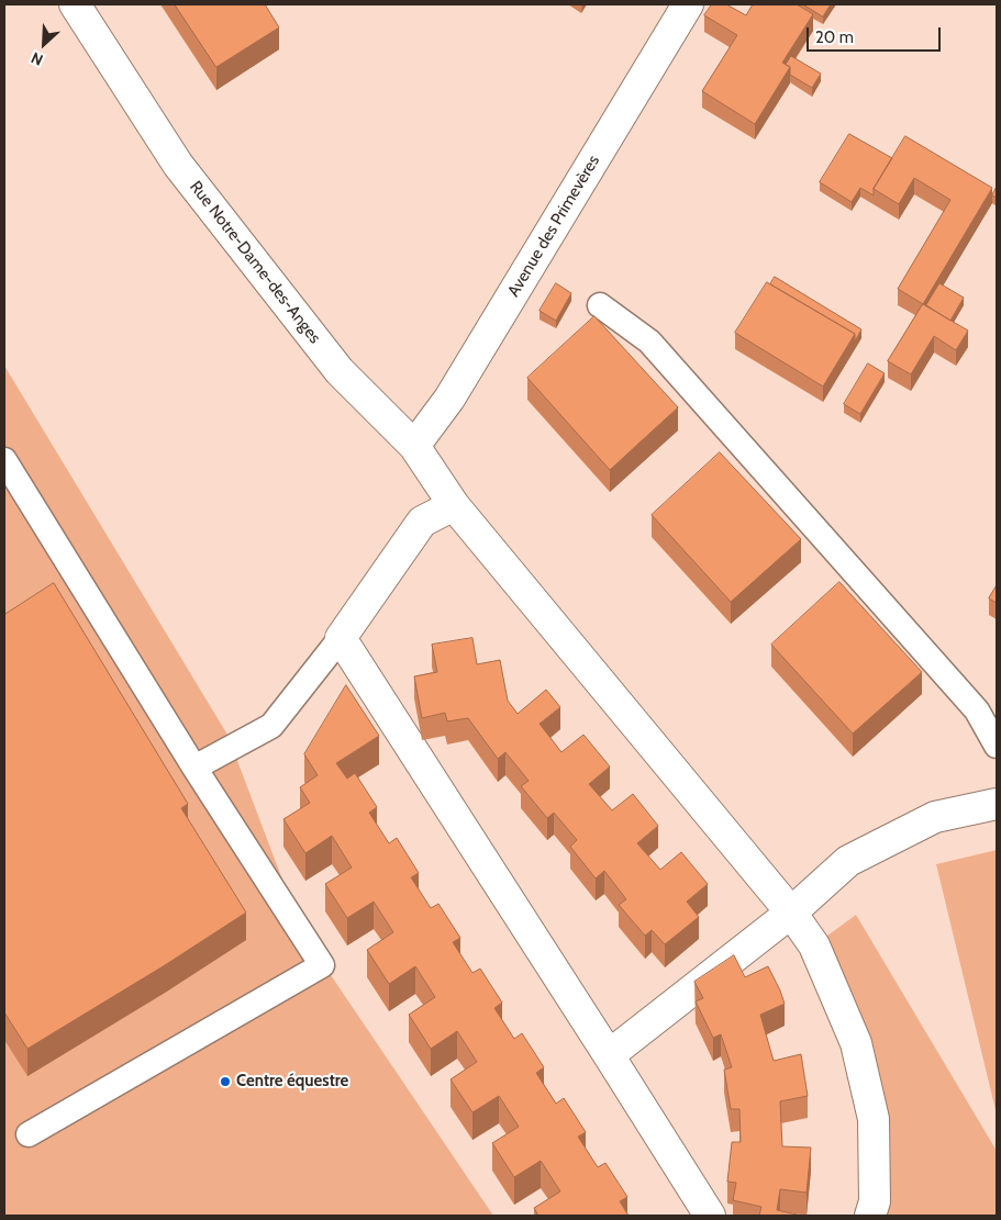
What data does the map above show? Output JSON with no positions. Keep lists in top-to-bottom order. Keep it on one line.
{"streets":{"street":["Avenue des Primevères","Rue Notre-Dame-des-Anges"]},"crossings":[["Avenue des Primevères","Rue Notre-Dame-des-Anges"]],"places":["Centre équestre"],"scale_bar":"20 m","north":"bottom left"}
